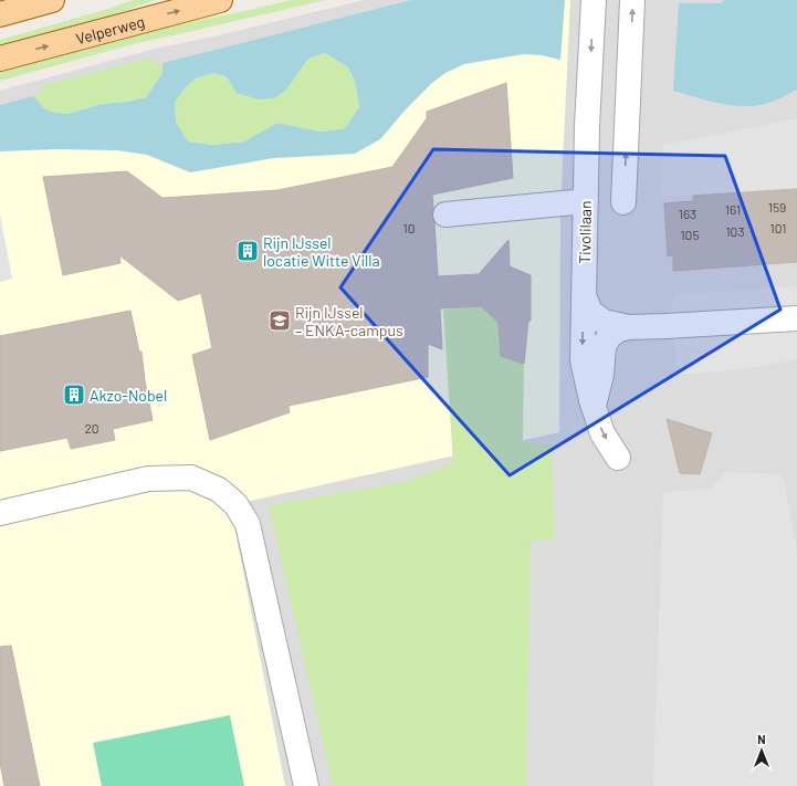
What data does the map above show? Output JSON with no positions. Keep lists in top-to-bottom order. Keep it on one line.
{"streets":{"main road":["Velperweg"],"street":["Tivolilaan"]},"one_way":["Velperweg"],"places":{"building":["Rijn IJssel locatie Witte Villa","Akzo-Nobel"],"school or university":["Rijn IJssel – ENKA-campus"]},"house_numbers":["159","161","163","10","101","103","105","20"],"north":"top"}
